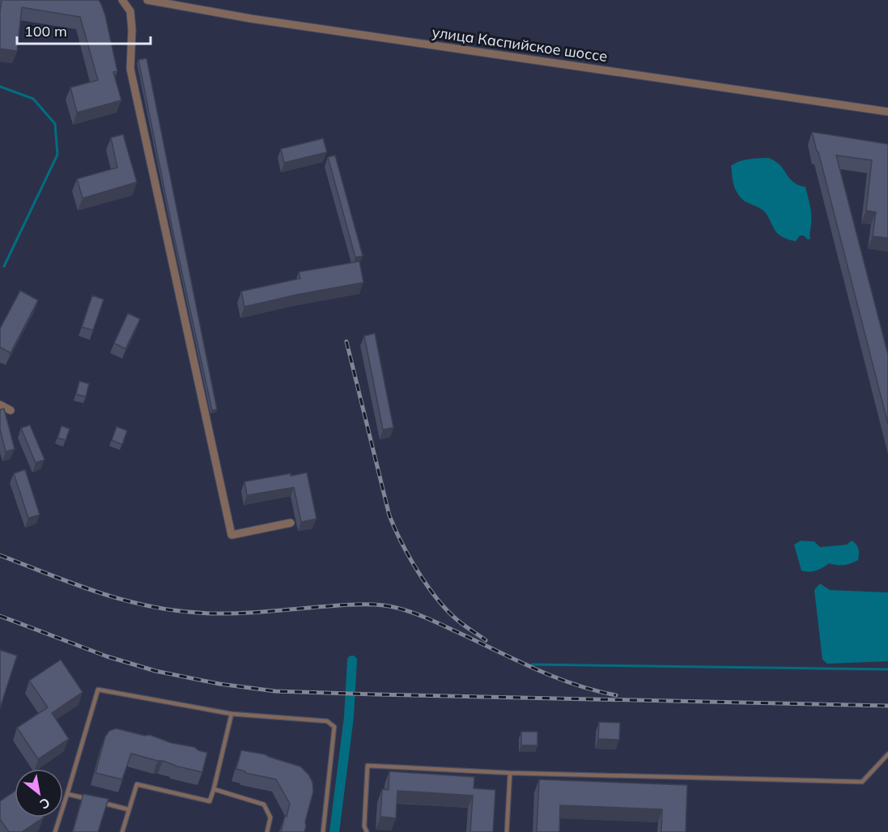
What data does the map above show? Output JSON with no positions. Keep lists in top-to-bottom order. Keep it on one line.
{"streets":{"street":["улица Каспийское шоссе"]},"scale_bar":"100 m","north":"bottom right"}
